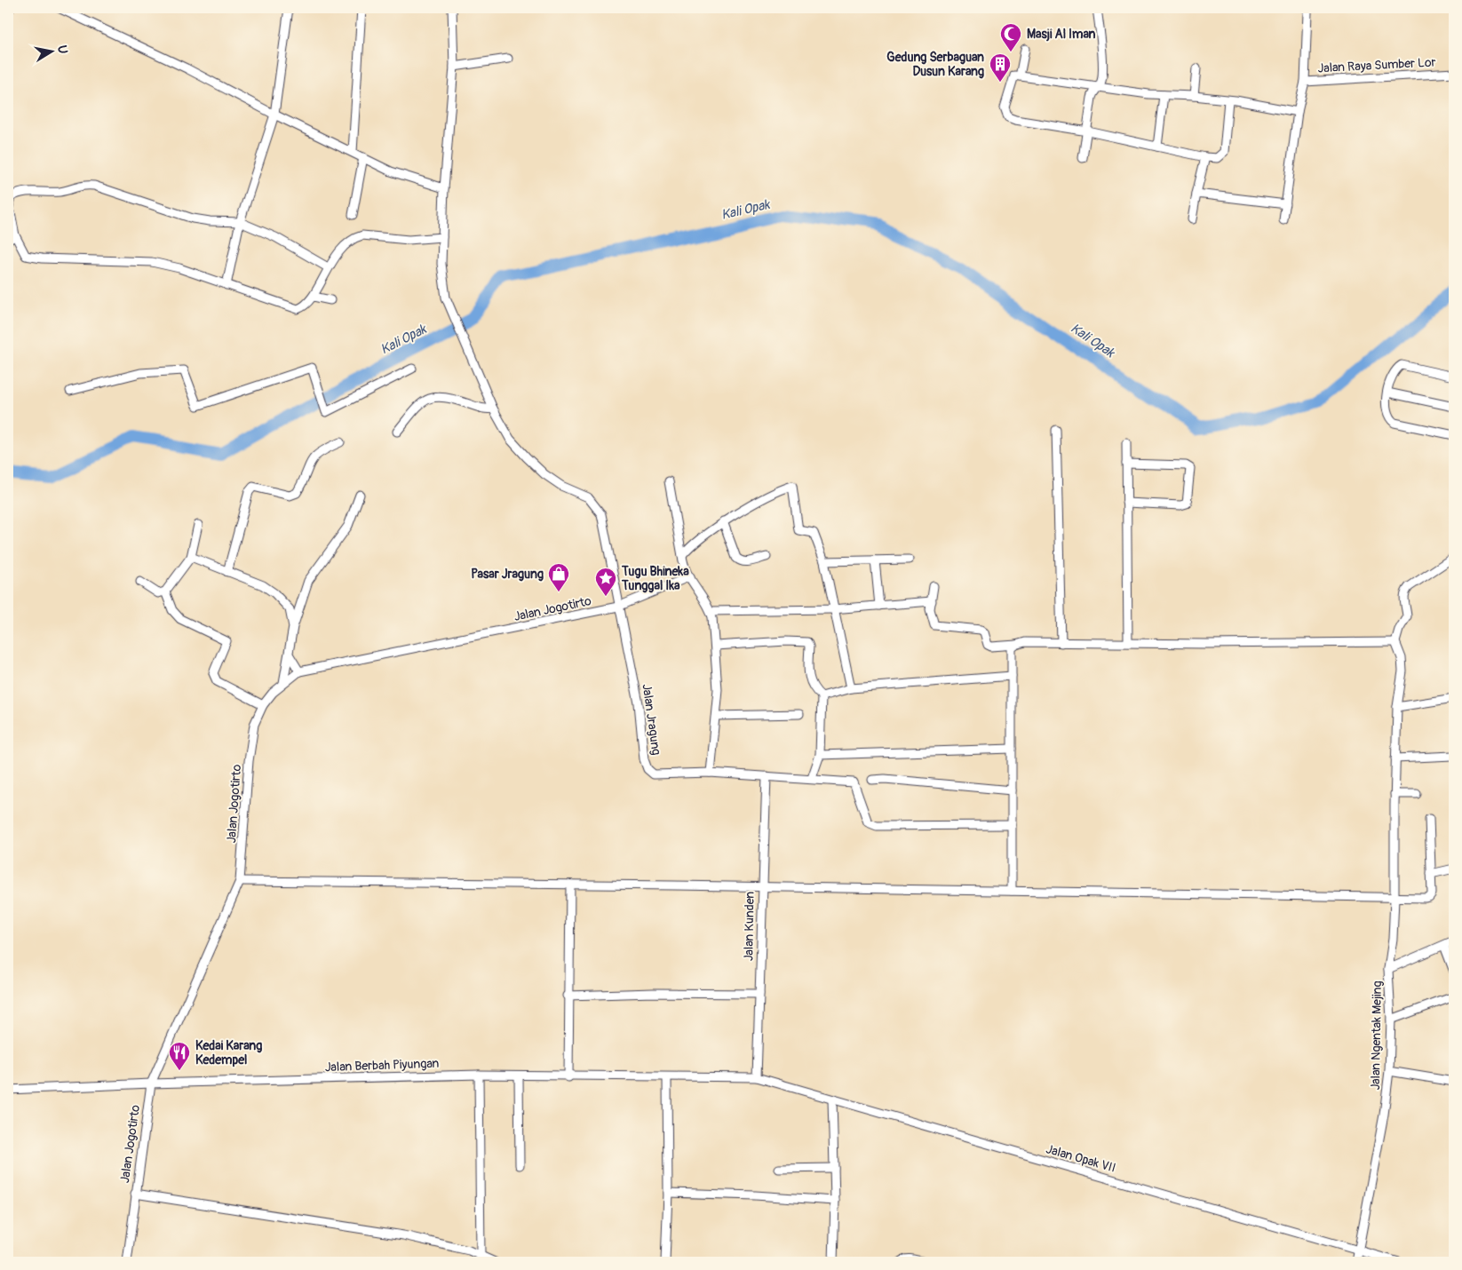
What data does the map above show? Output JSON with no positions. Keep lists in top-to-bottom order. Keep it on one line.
{"streets":{"street":["Jalan Raya Sumber Lor","Jalan Jogotirto","Jalan Jragung","Jalan Kunden","Jalan Ngentak Mejing","Jalan Berbah Piyungan","Jalan Opak VII"]},"crossings":[["Jalan Jogotirto","Jalan Jragung"],["Jalan Jogotirto","Jalan Berbah Piyungan"],["Jalan Jragung","Jalan Kunden"],["Jalan Kunden","Jalan Berbah Piyungan"],["Jalan Kunden","Jalan Opak VII"],["Jalan Ngentak Mejing","Jalan Opak VII"],["Jalan Berbah Piyungan","Jalan Opak VII"]],"water":["Kali Opak"],"places":{"mosque":["Masji Al Iman"],"building":["Gedung Serbaguan Dusun Karang"],"shop":["Pasar Jragung"],"place":["Tugu Bhineka Tunggal Ika"],"restaurant":["Kedai Karang Kedempel"]},"north":"right"}
